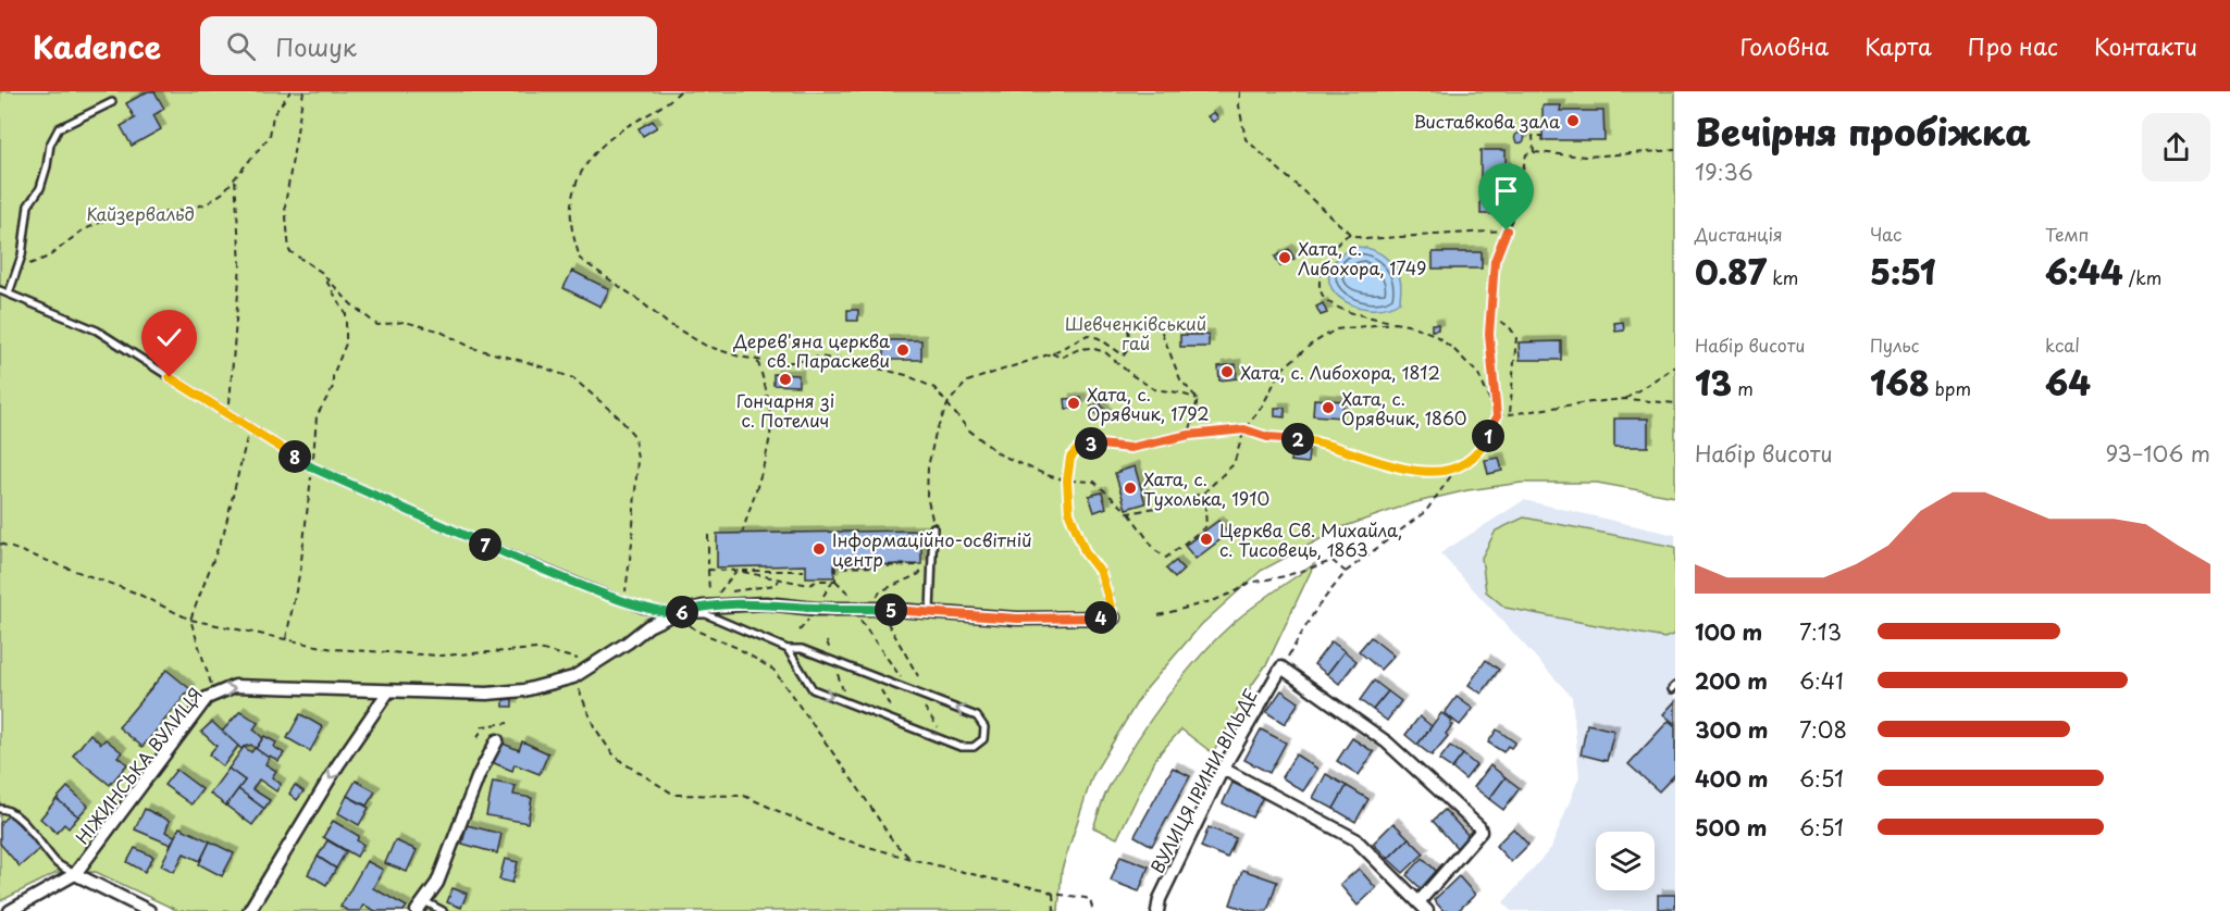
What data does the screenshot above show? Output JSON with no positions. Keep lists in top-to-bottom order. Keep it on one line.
{"streets":{"street":["НІЖИНСЬКА ВУЛИЦЯ","ВУЛИЦЯ ІРИНИ ВІЛЬДЕ"]},"parks":["Кайзервальд","Шевченківський гай"],"places":["Виставкова зала","Хата, с. Либохора, 1749","Дерев'яна церква св. Параскеви","Хата, с. Либохора, 1812","Гончарня зі с. Потелич","Хата, с. Орявчик, 1792","Хата, с. Орявчик, 1860","Хата, с. Тухолька, 1910","Церква Св. Михайла, с. Тисовець, 1863","Інформаційно-освітній центр"],"page":{"header":"Kadence","search":"Пошук","nav":["Головна","Карта","Про нас","Контакти"],"heading":["Вечірня пробіжка","19:36"],"stats":[["Дистанція","0.87 km"],["Час","5:51"],["Темп","6:44 /km"],["Набір висоти","13 m"],["Пульс","168 bpm"],["kcal","64"]],"pins":["1","2","3","8","7","5","6","4"],"chart":["Набір висоти","93–106 m"],"list":[{"name":"100 m","note":"7:13"},{"name":"200 m","note":"6:41"},{"name":"300 m","note":"7:08"},{"name":"400 m","note":"6:51"},{"name":"500 m","note":"6:51"}]}}
